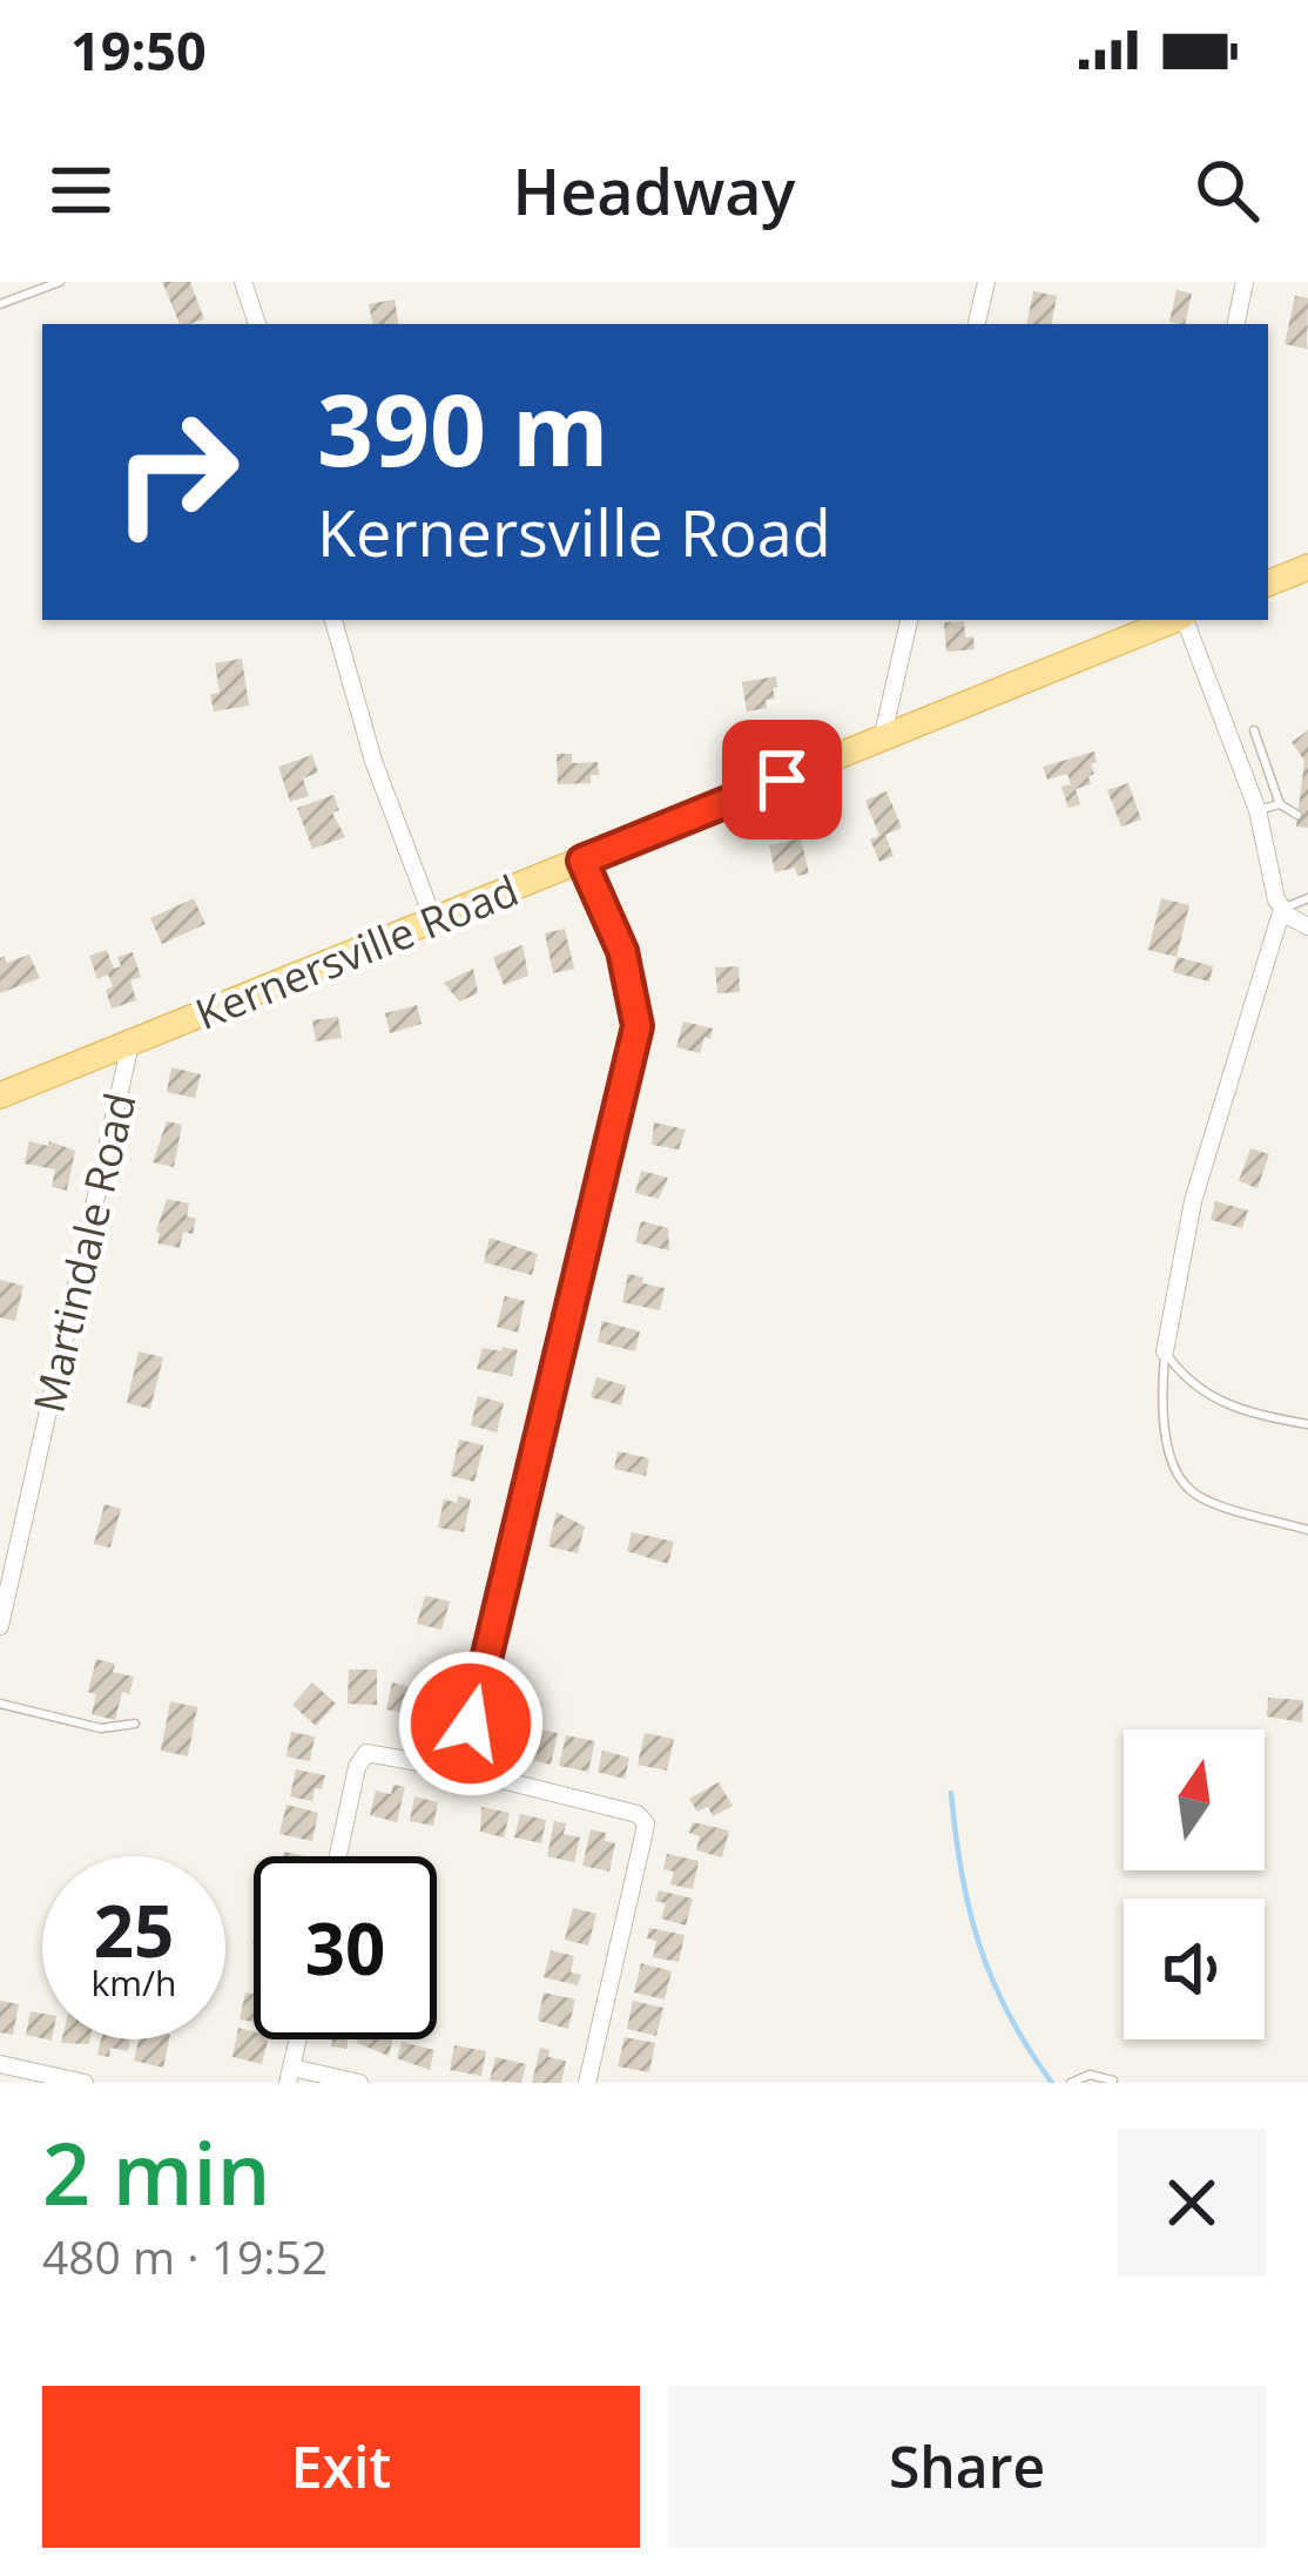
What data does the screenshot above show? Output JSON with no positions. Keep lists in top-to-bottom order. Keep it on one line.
{"streets":{"main road":["Kernersville Road"],"street":["Martindale Road"]},"crossings":[["Kernersville Road","Martindale Road"]],"north":"top","page":{"status":"19:50","header":"Headway","turn":["390 m","Kernersville Road"],"speed":"25 km/h","limit":"30","heading":["2 min","480 m · 19:52"],"buttons":["Exit","Share"]}}
